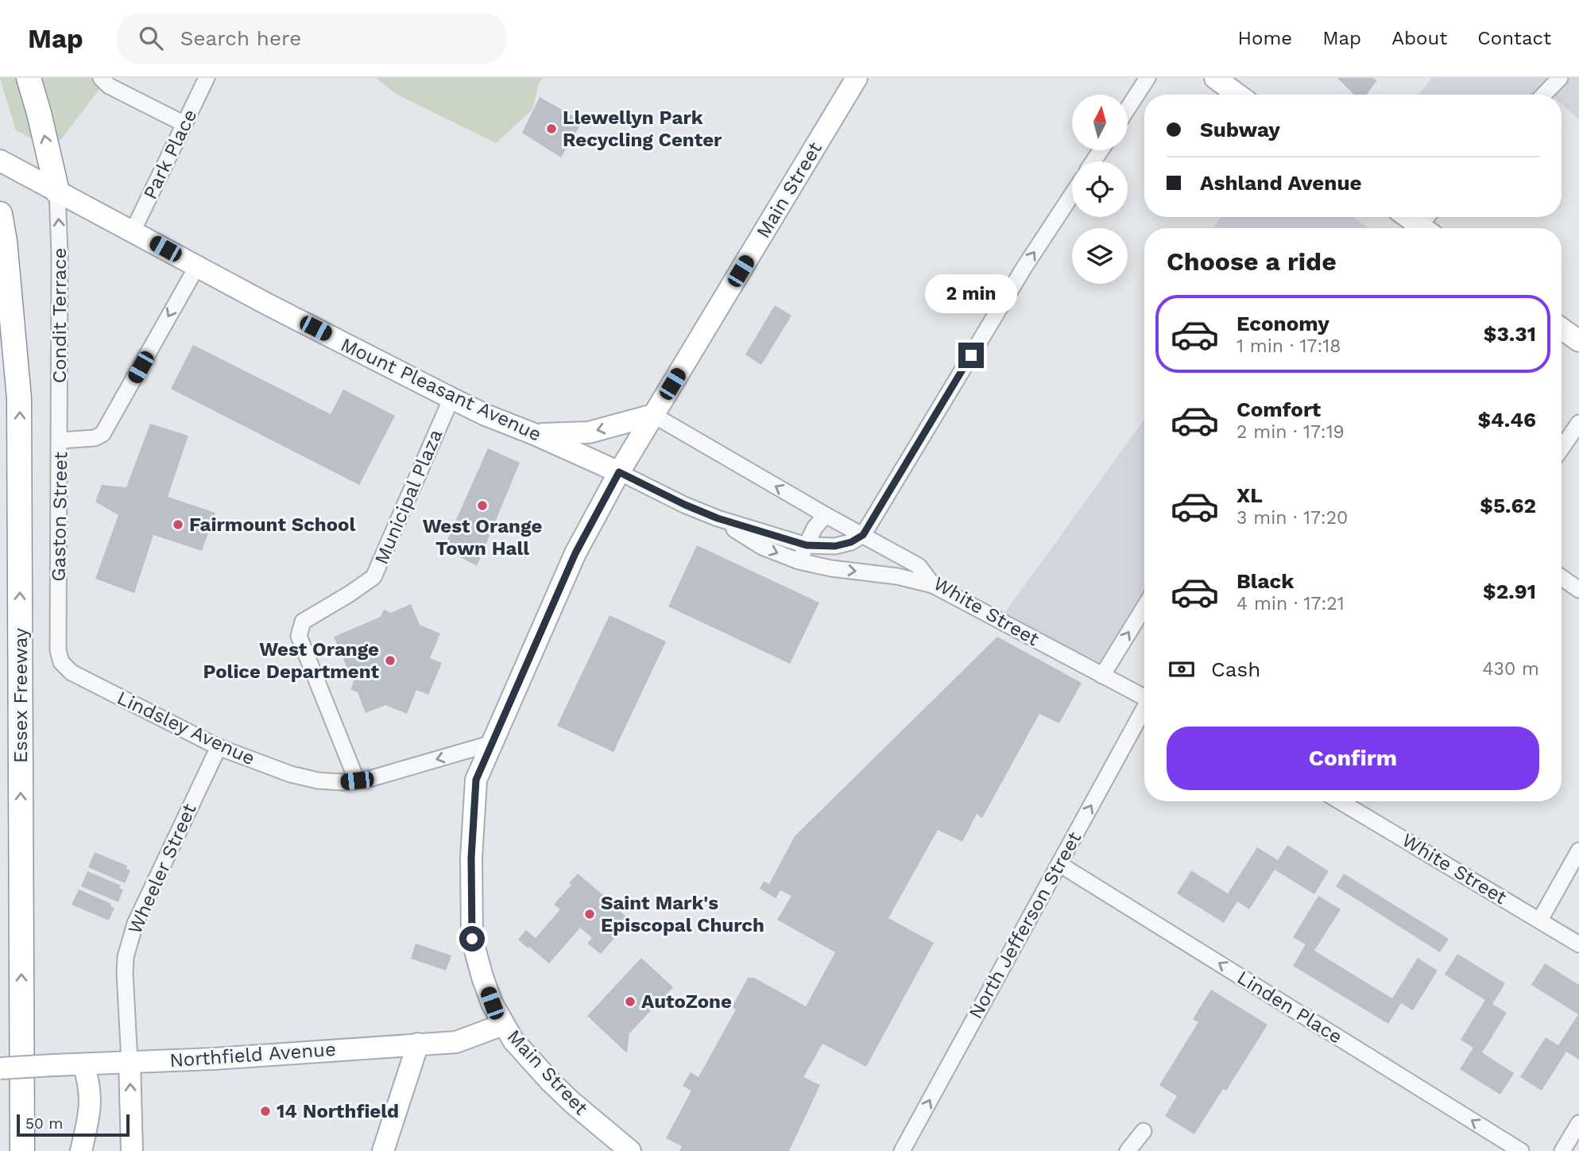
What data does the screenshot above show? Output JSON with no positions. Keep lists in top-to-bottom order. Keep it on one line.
{"streets":{"highway":["Essex Freeway"],"main road":["Main Street","Mount Pleasant Avenue","Northfield Avenue"],"street":["Park Place","Condit Terrace","Municipal Plaza","Gaston Street","White Street","Lindsley Avenue","Wheeler Street","North Jefferson Street","Linden Place"]},"crossings":[["Park Place","Mount Pleasant Avenue"],["Main Street","Mount Pleasant Avenue"],["Main Street","White Street"],["Main Street","Lindsley Avenue"],["Main Street","Northfield Avenue"],["Condit Terrace","Mount Pleasant Avenue"],["Condit Terrace","Gaston Street"],["Mount Pleasant Avenue","Municipal Plaza"],["Mount Pleasant Avenue","Gaston Street"],["Municipal Plaza","Lindsley Avenue"],["Gaston Street","Lindsley Avenue"],["Lindsley Avenue","Wheeler Street"],["Wheeler Street","Northfield Avenue"],["North Jefferson Street","Linden Place"]],"one_way":["Condit Terrace","Gaston Street","Essex Freeway","North Jefferson Street","Linden Place"],"places":["Llewellyn Park Recycling Center","West Orange Town Hall","Fairmount School","West Orange Police Department","Saint Mark's Episcopal Church","AutoZone","14 Northfield"],"scale_bar":"50 m","north":"top","page":{"header":"Map","search":"Search here","nav":["Home","Map","About","Contact"],"banner":["Subway","Ashland Avenue"],"heading":"Choose a ride","bubble":"2 min","list":[{"name":"Economy","note":"1 min · 17:18","value":"$3.31"},{"name":"Comfort","note":"2 min · 17:19","value":"$4.46"},{"name":"XL","note":"3 min · 17:20","value":"$5.62"},{"name":"Black","note":"4 min · 17:21","value":"$2.91"}],"pay":["Cash","430 m"],"buttons":"Confirm","scale":"50 m"}}
